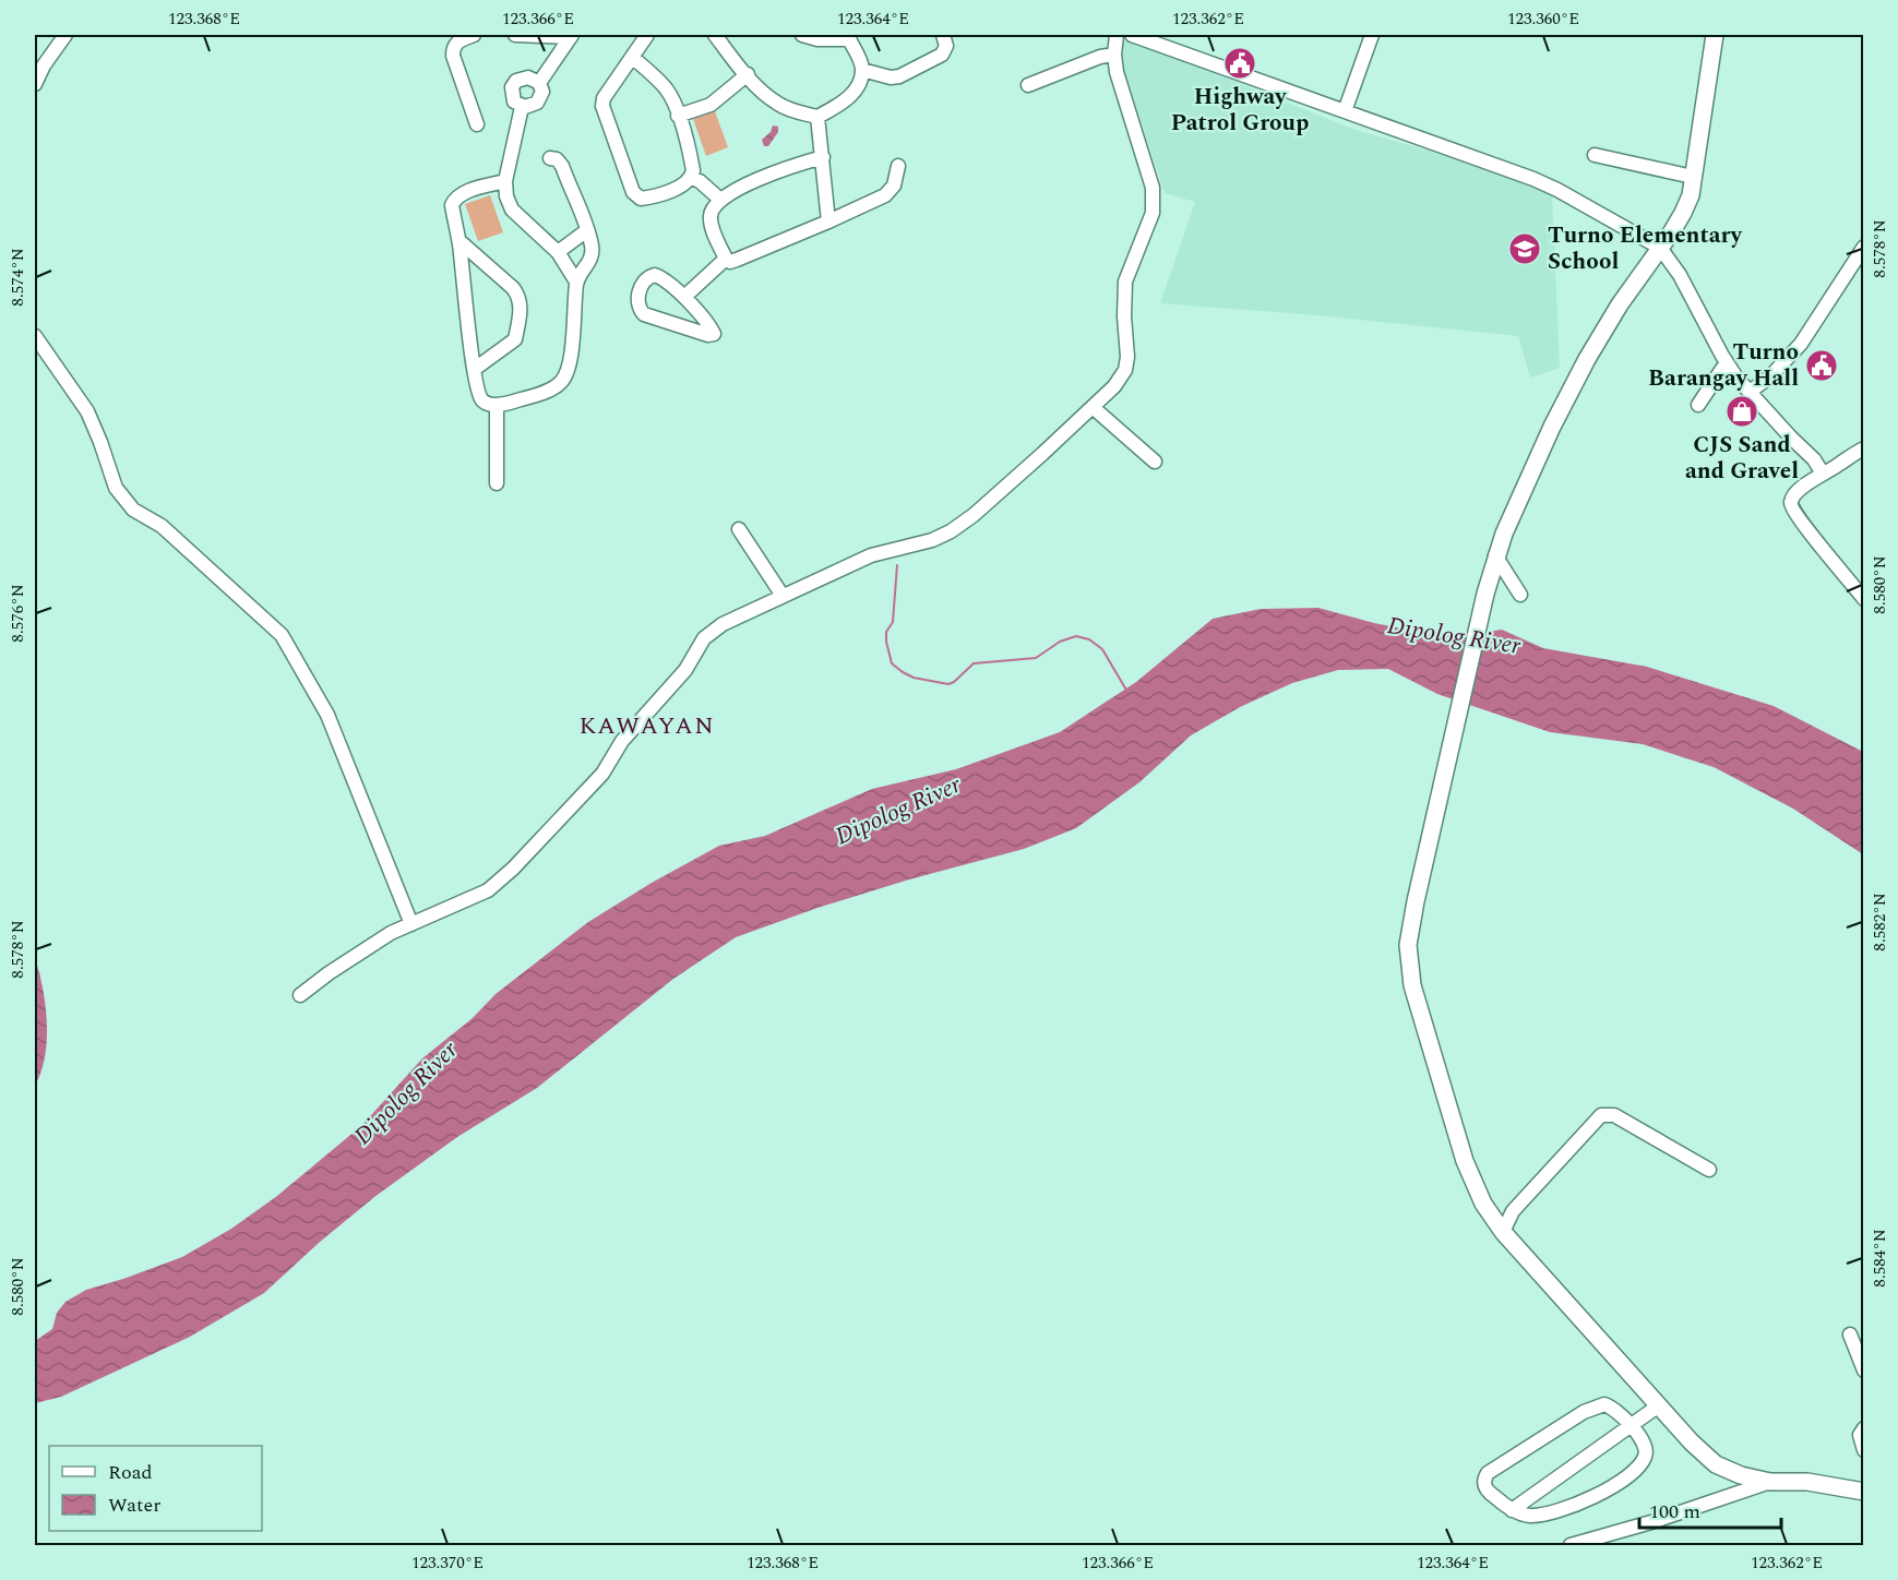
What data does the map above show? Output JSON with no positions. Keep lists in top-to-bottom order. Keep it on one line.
{"districts":["KAWAYAN"],"water":["Dipolog River"],"places":{"public building":["Highway Patrol Group","Turno Barangay Hall"],"school or university":["Turno Elementary School"],"shop":["CJS Sand and Gravel"]},"legend":["Road","Water"],"scale_bar":"100 m","coordinates":["123.368°E","123.366°E","123.364°E","123.362°E","123.360°E","8.578°N","8.574°N","8.580°N","8.576°N","8.582°N","8.584°N","123.370°E"]}
